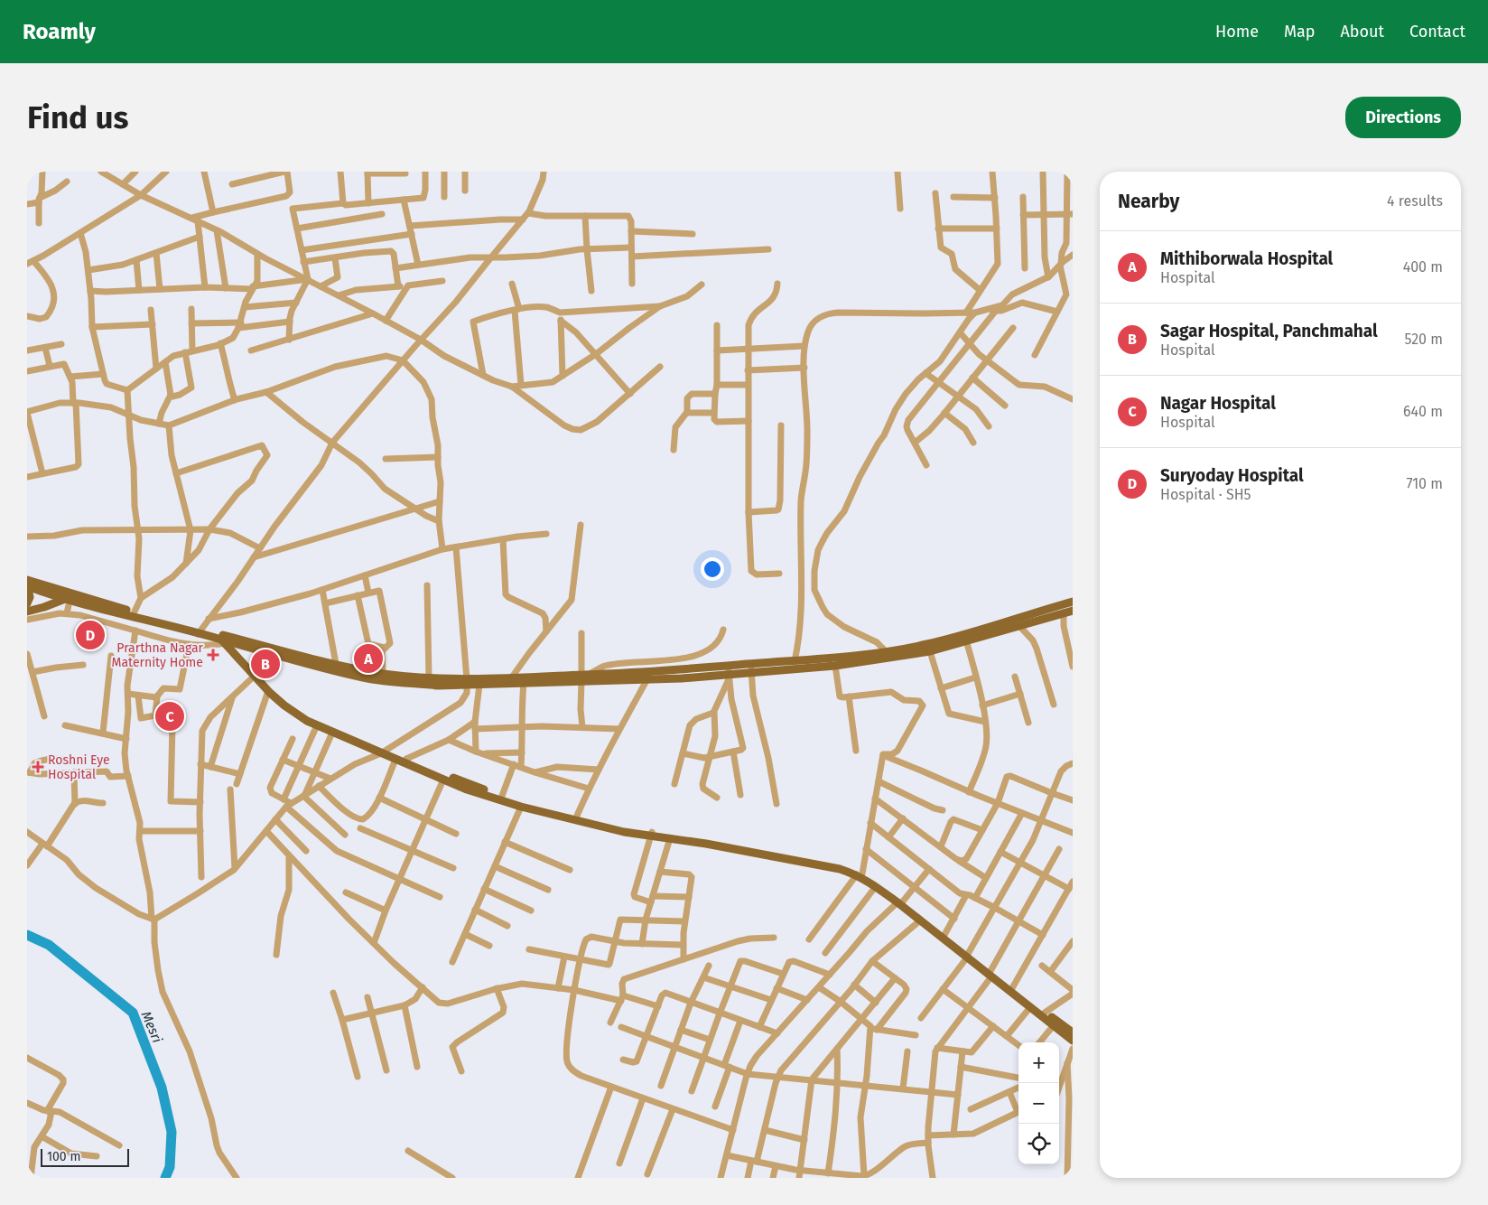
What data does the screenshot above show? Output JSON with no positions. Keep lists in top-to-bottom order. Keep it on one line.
{"water":["Mesri"],"places":{"health":["Prarthna Nagar Maternity Home","Roshni Eye Hospital"]},"scale_bar":"100 m","page":{"header":"Roamly","nav":["Home","Map","About","Contact"],"buttons":"Directions","title":"Find us","heading":["Nearby","4 results"],"list":[{"mark":"A","name":"Mithiborwala Hospital","note":"Hospital","value":"400 m"},{"mark":"B","name":"Sagar Hospital, Panchmahal","note":"Hospital","value":"520 m"},{"mark":"C","name":"Nagar Hospital","note":"Hospital","value":"640 m"},{"mark":"D","name":"Suryoday Hospital","note":"Hospital · SH5","value":"710 m"}],"pins":["D","A","B","C"],"map_buttons":["+","−"],"scale":"100 m"}}
